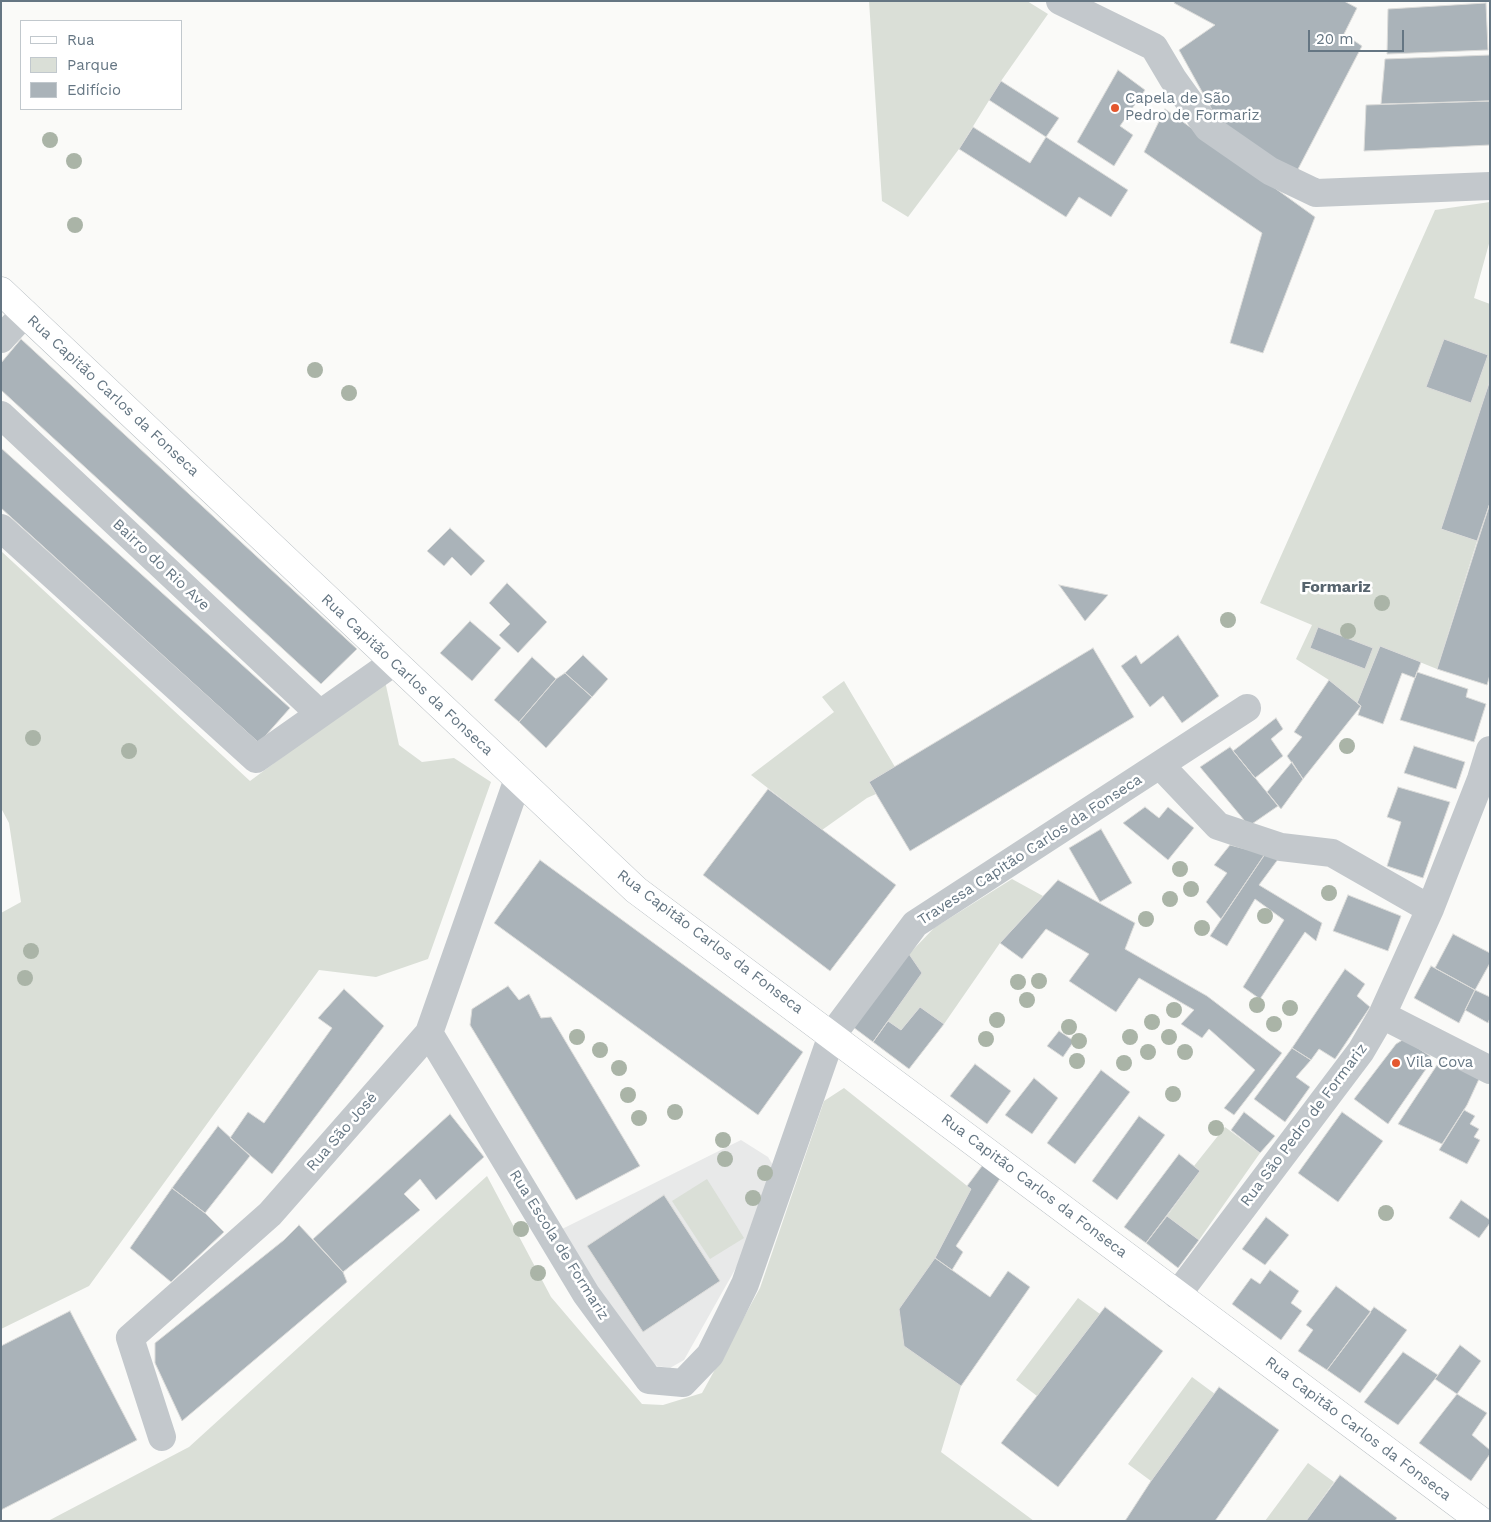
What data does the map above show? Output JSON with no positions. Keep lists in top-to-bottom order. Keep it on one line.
{"streets":{"main road":["Rua Capitão Carlos da Fonseca"],"street":["Bairro do Rio Ave","Travessa Capitão Carlos da Fonseca","Rua São Pedro de Formariz","Rua São José","Rua Escola de Formariz"]},"crossings":[["Rua Capitão Carlos da Fonseca","Travessa Capitão Carlos da Fonseca"],["Rua Capitão Carlos da Fonseca","Rua São Pedro de Formariz"],["Rua Capitão Carlos da Fonseca","Rua São José"],["Rua Capitão Carlos da Fonseca","Rua Escola de Formariz"],["Travessa Capitão Carlos da Fonseca","Rua Escola de Formariz"],["Rua São José","Rua Escola de Formariz"]],"districts":["Formariz"],"places":["Capela de São Pedro de Formariz","Vila Cova"],"legend":["Rua","Parque","Edifício"],"scale_bar":"20 m"}
